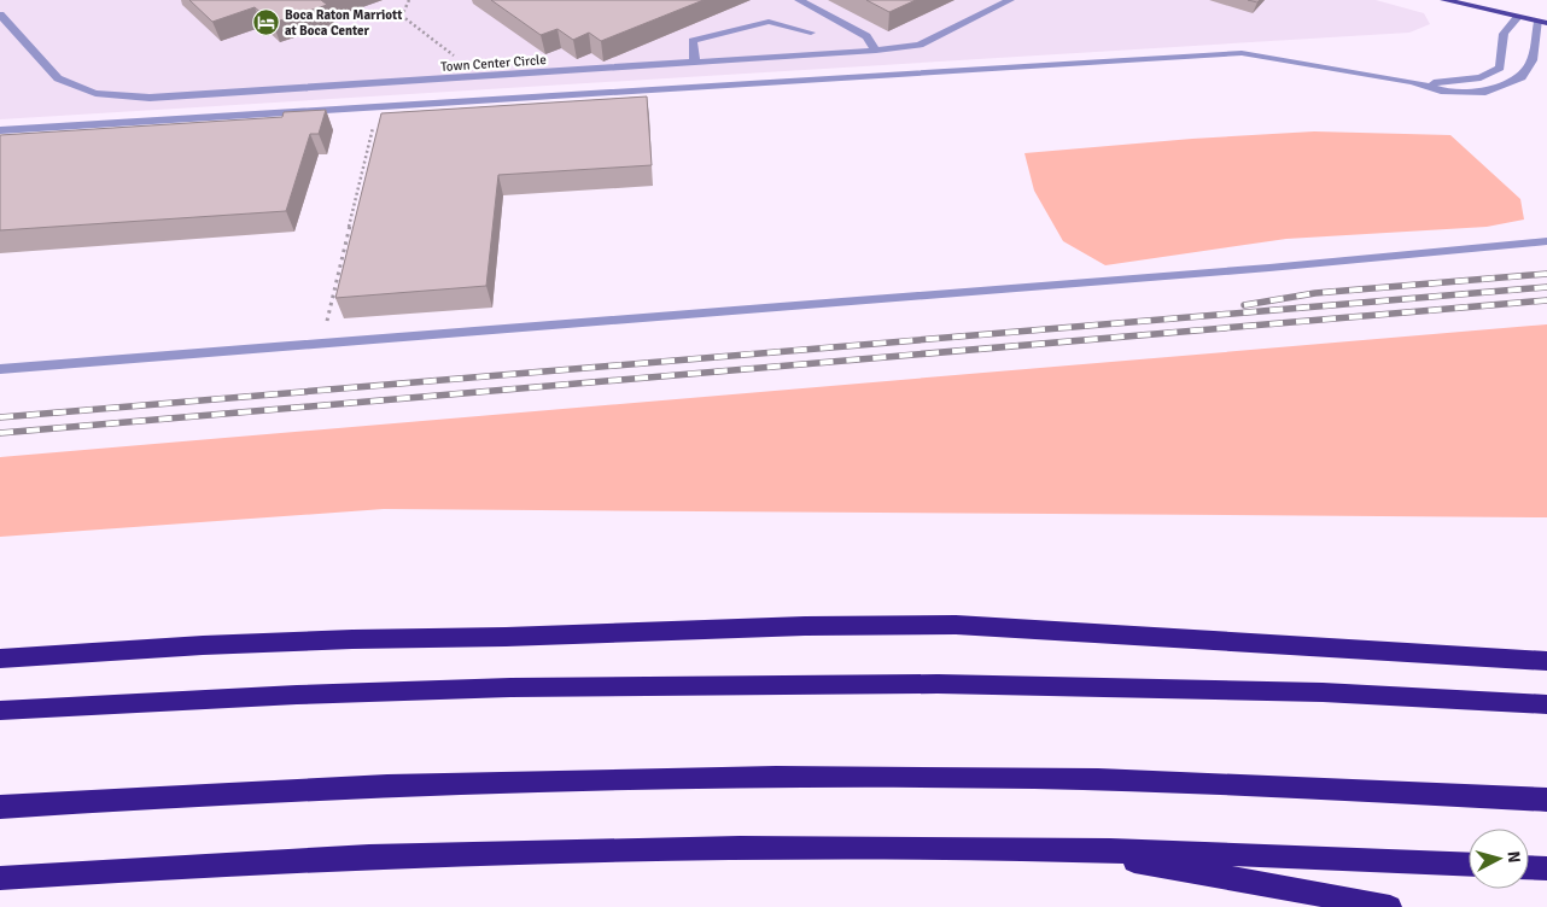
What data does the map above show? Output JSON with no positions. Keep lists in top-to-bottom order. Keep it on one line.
{"streets":{"street":["Town Center Circle"]},"places":{"hotel":["Boca Raton Marriott at Boca Center"]},"north":"right"}
